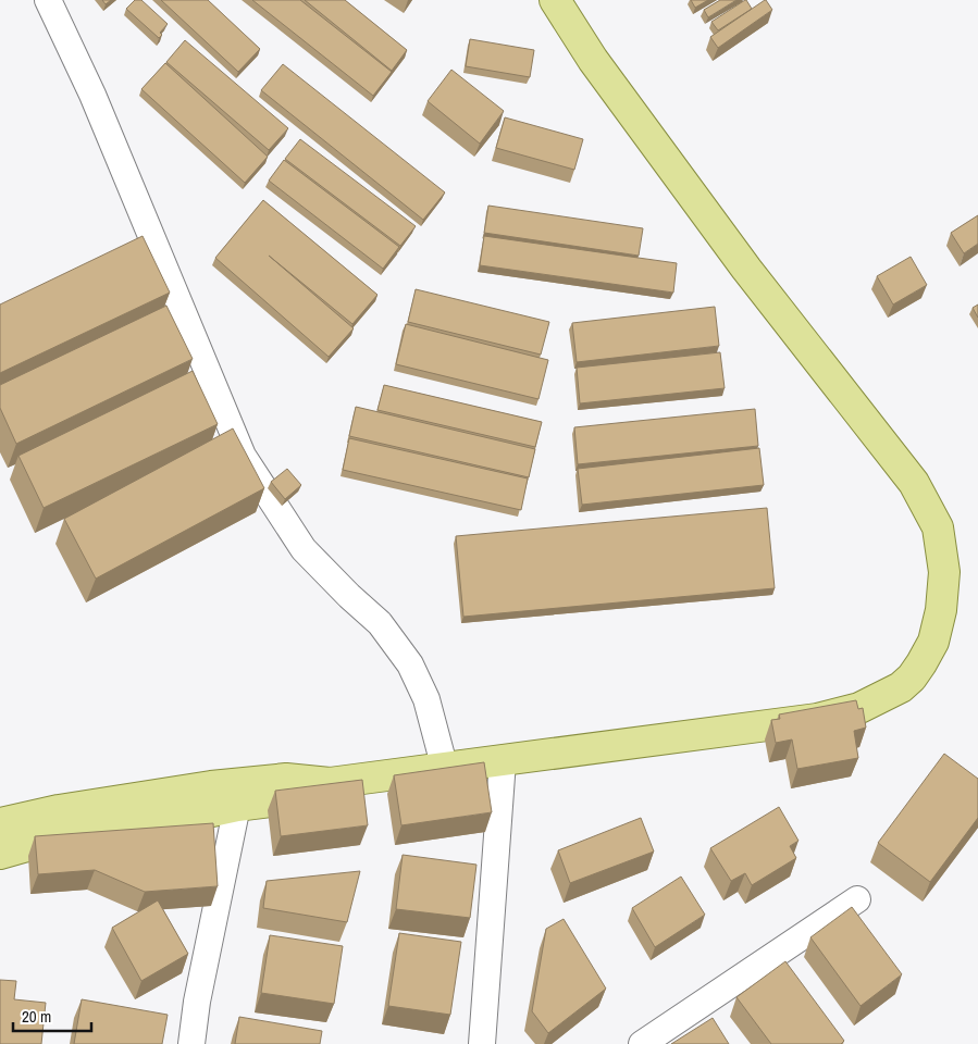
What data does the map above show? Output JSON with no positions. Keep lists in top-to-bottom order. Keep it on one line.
{"scale_bar":"20 m"}
